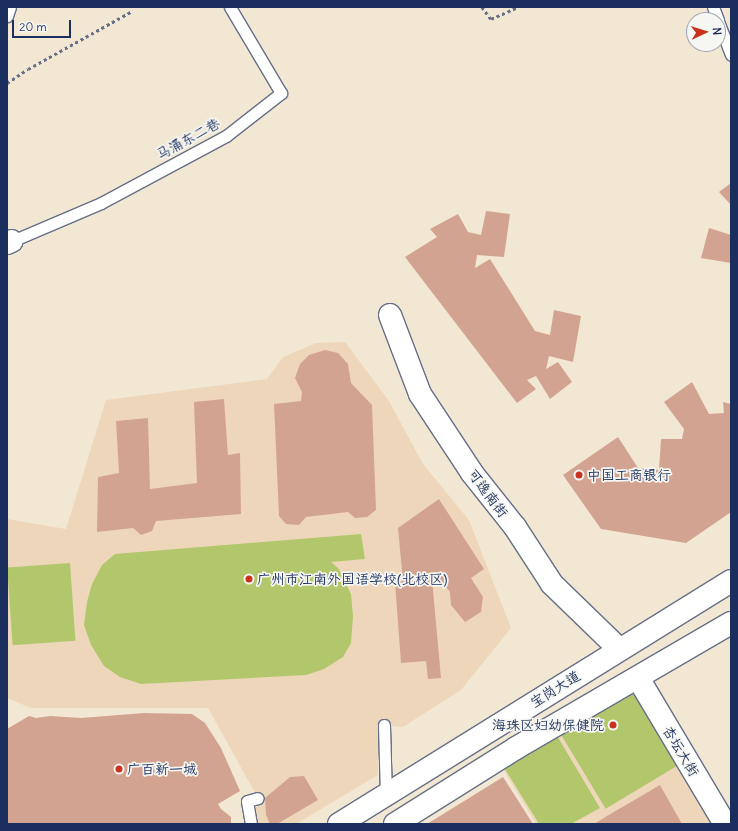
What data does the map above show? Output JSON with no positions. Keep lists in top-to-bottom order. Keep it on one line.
{"streets":{"main road":["可逸南街","宝岗大道","杏坛大街"],"lane":["马涌东二巷"]},"crossings":[["可逸南街","宝岗大道"],["可逸南街","杏坛大街"]],"places":["中国工商银行","广州市江南外国语学校(北校区)","海珠区妇幼保健院","广百新一城"],"scale_bar":"20 m","north":"right"}
